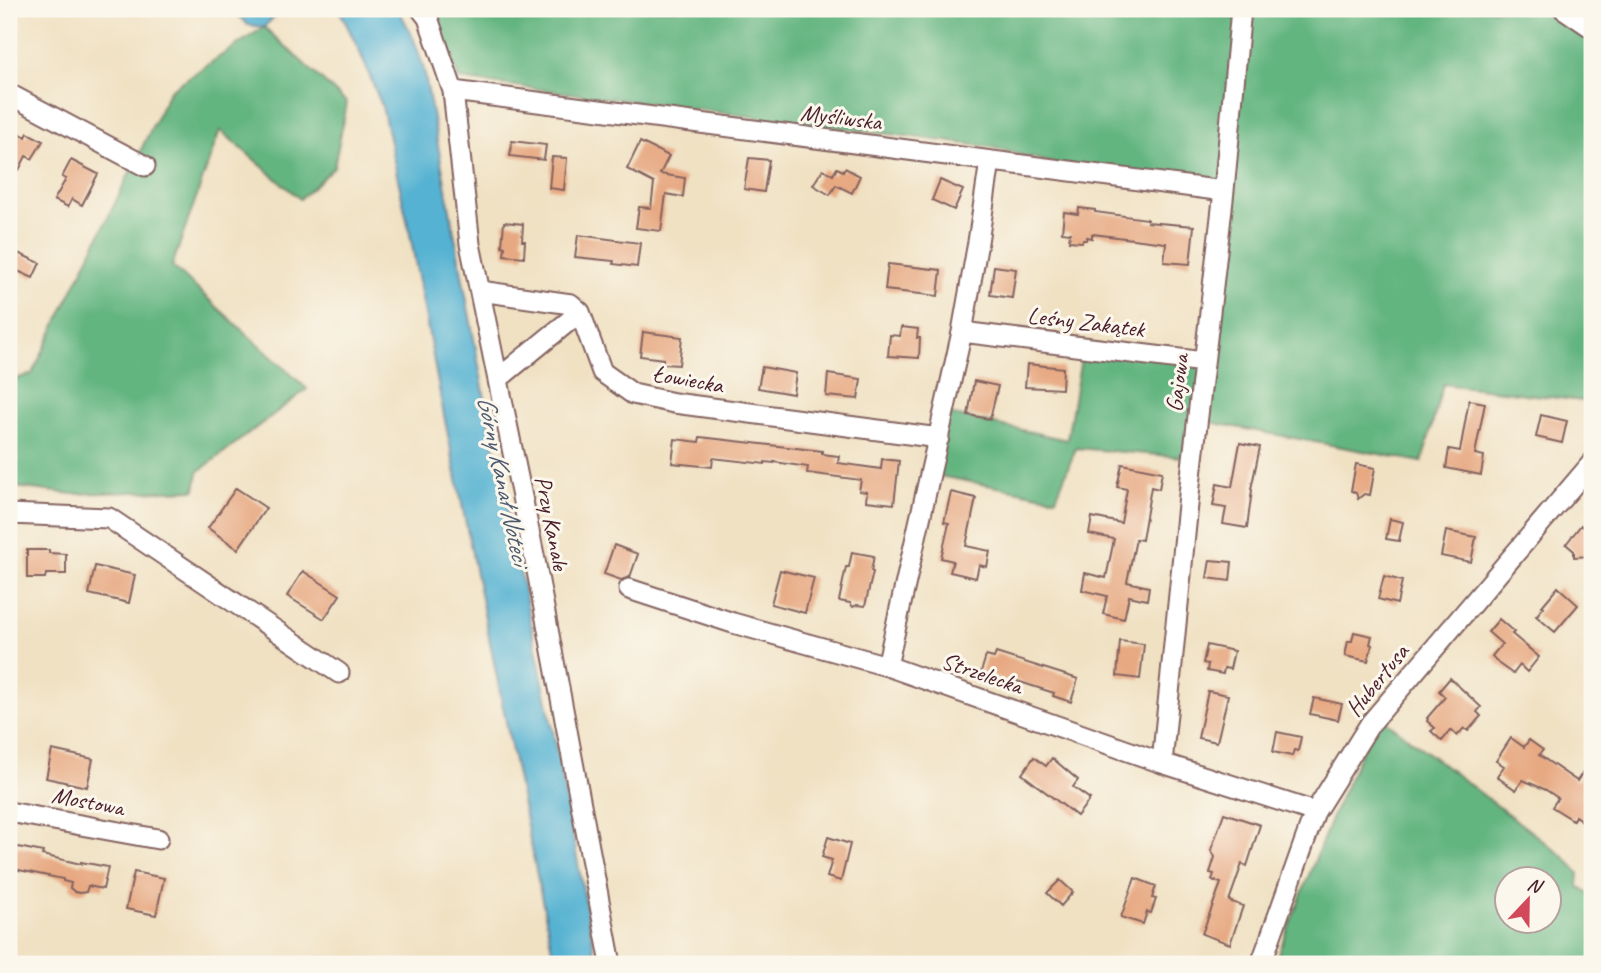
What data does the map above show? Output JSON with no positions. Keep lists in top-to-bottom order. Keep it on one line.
{"streets":{"street":["Myśliwska","Leśny Zakątek","Łowiecka","Gajowa","Przy Kanale","Strzelecka","Hubertusa","Mostowa"]},"crossings":[["Myśliwska","Gajowa"],["Myśliwska","Przy Kanale"],["Leśny Zakątek","Gajowa"],["Gajowa","Strzelecka"],["Strzelecka","Hubertusa"]],"water":["Górny Kanał Noteci"],"north":"top"}
